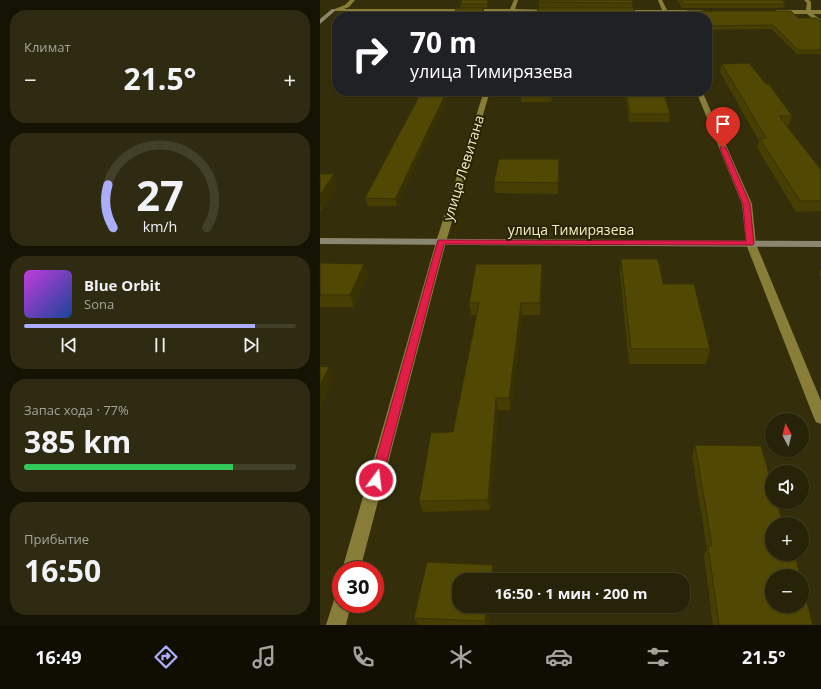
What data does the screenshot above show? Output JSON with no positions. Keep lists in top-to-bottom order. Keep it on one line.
{"streets":{"street":["улица Левитана","улица Тимирязева"]},"crossings":[["улица Левитана","улица Тимирязева"]],"north":"top","page":{"tile":["Климат",["Запас хода · 77%","385 km"],["Прибытие","16:50"]],"turn":["70 m","улица Тимирязева"],"heat":["−","21.5°","+"],"song":["Blue Orbit","Sona"],"map_buttons":["+","−"],"limit":"30","trip":"16:50 · 1 мин · 200 m","tabs":["16:49","21.5°"],"gauge":["27","km/h"]}}
